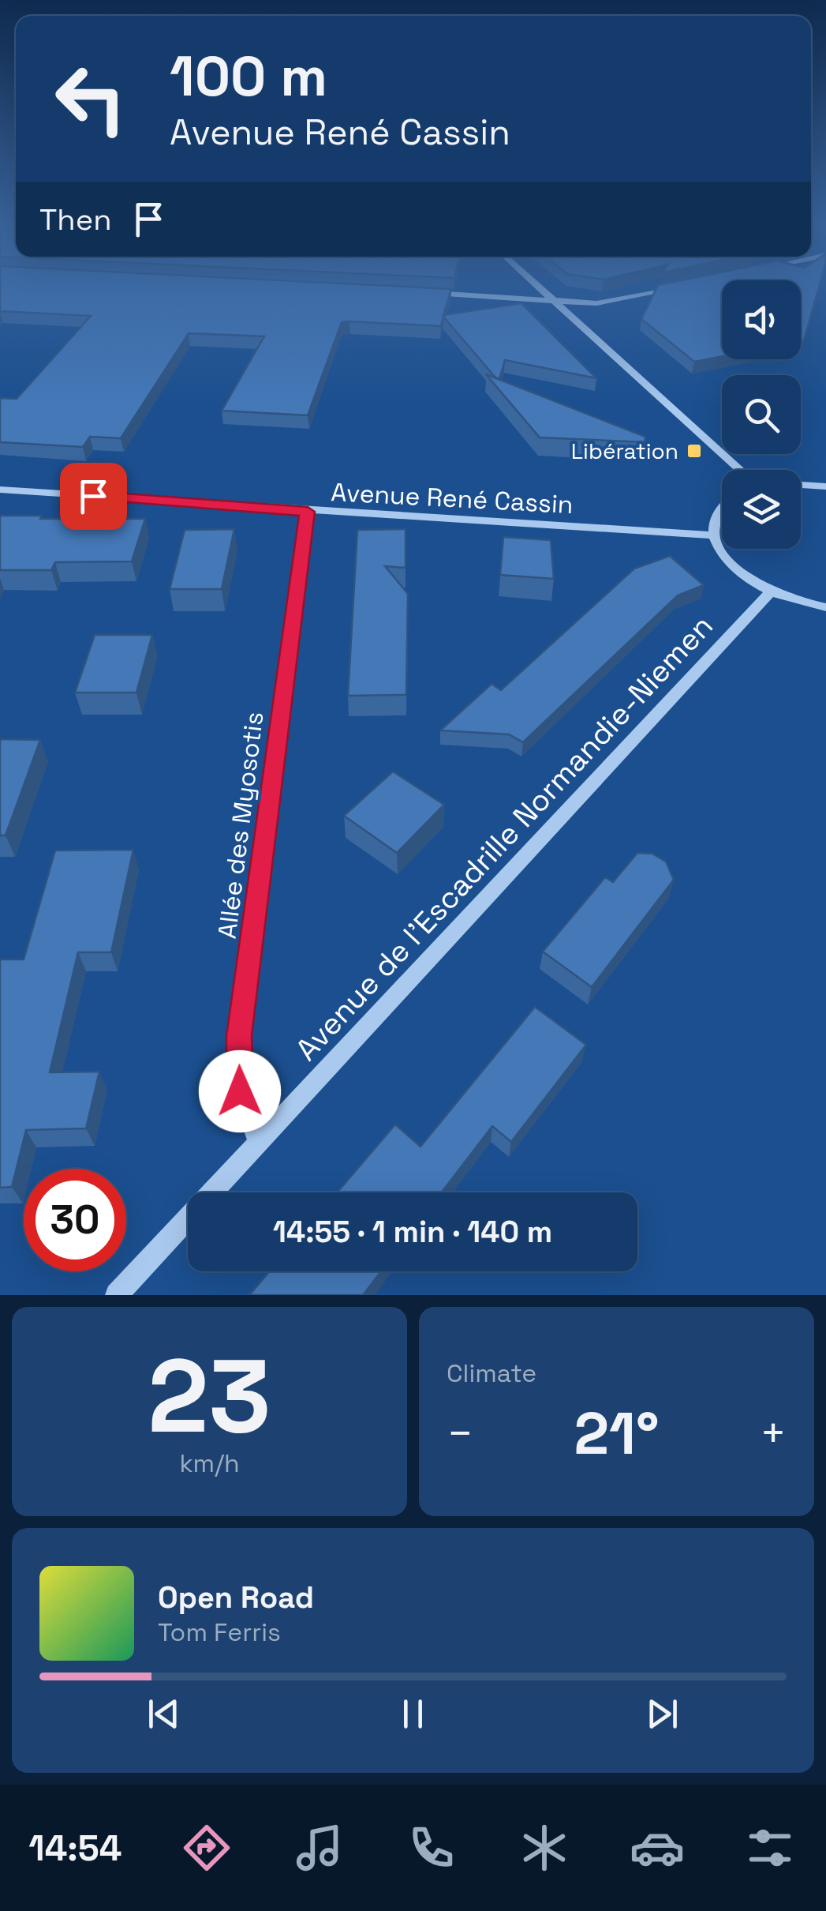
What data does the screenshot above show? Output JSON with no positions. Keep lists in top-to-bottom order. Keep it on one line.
{"streets":{"street":["Avenue René Cassin","Allée des Myosotis","Avenue de l'Escadrille Normandie-Niemen"]},"crossings":[["Avenue René Cassin","Allée des Myosotis"],["Allée des Myosotis","Avenue de l'Escadrille Normandie-Niemen"]],"places":{"transit":["Libération"]},"page":{"turn":["100 m","Avenue René Cassin"],"then":"Then","limit":"30","trip":"14:55 · 1 min · 140 m","tile":[["23","km/h"],"Climate"],"heat":["−","21°","+"],"song":["Open Road","Tom Ferris"],"tabs":"14:54"}}
